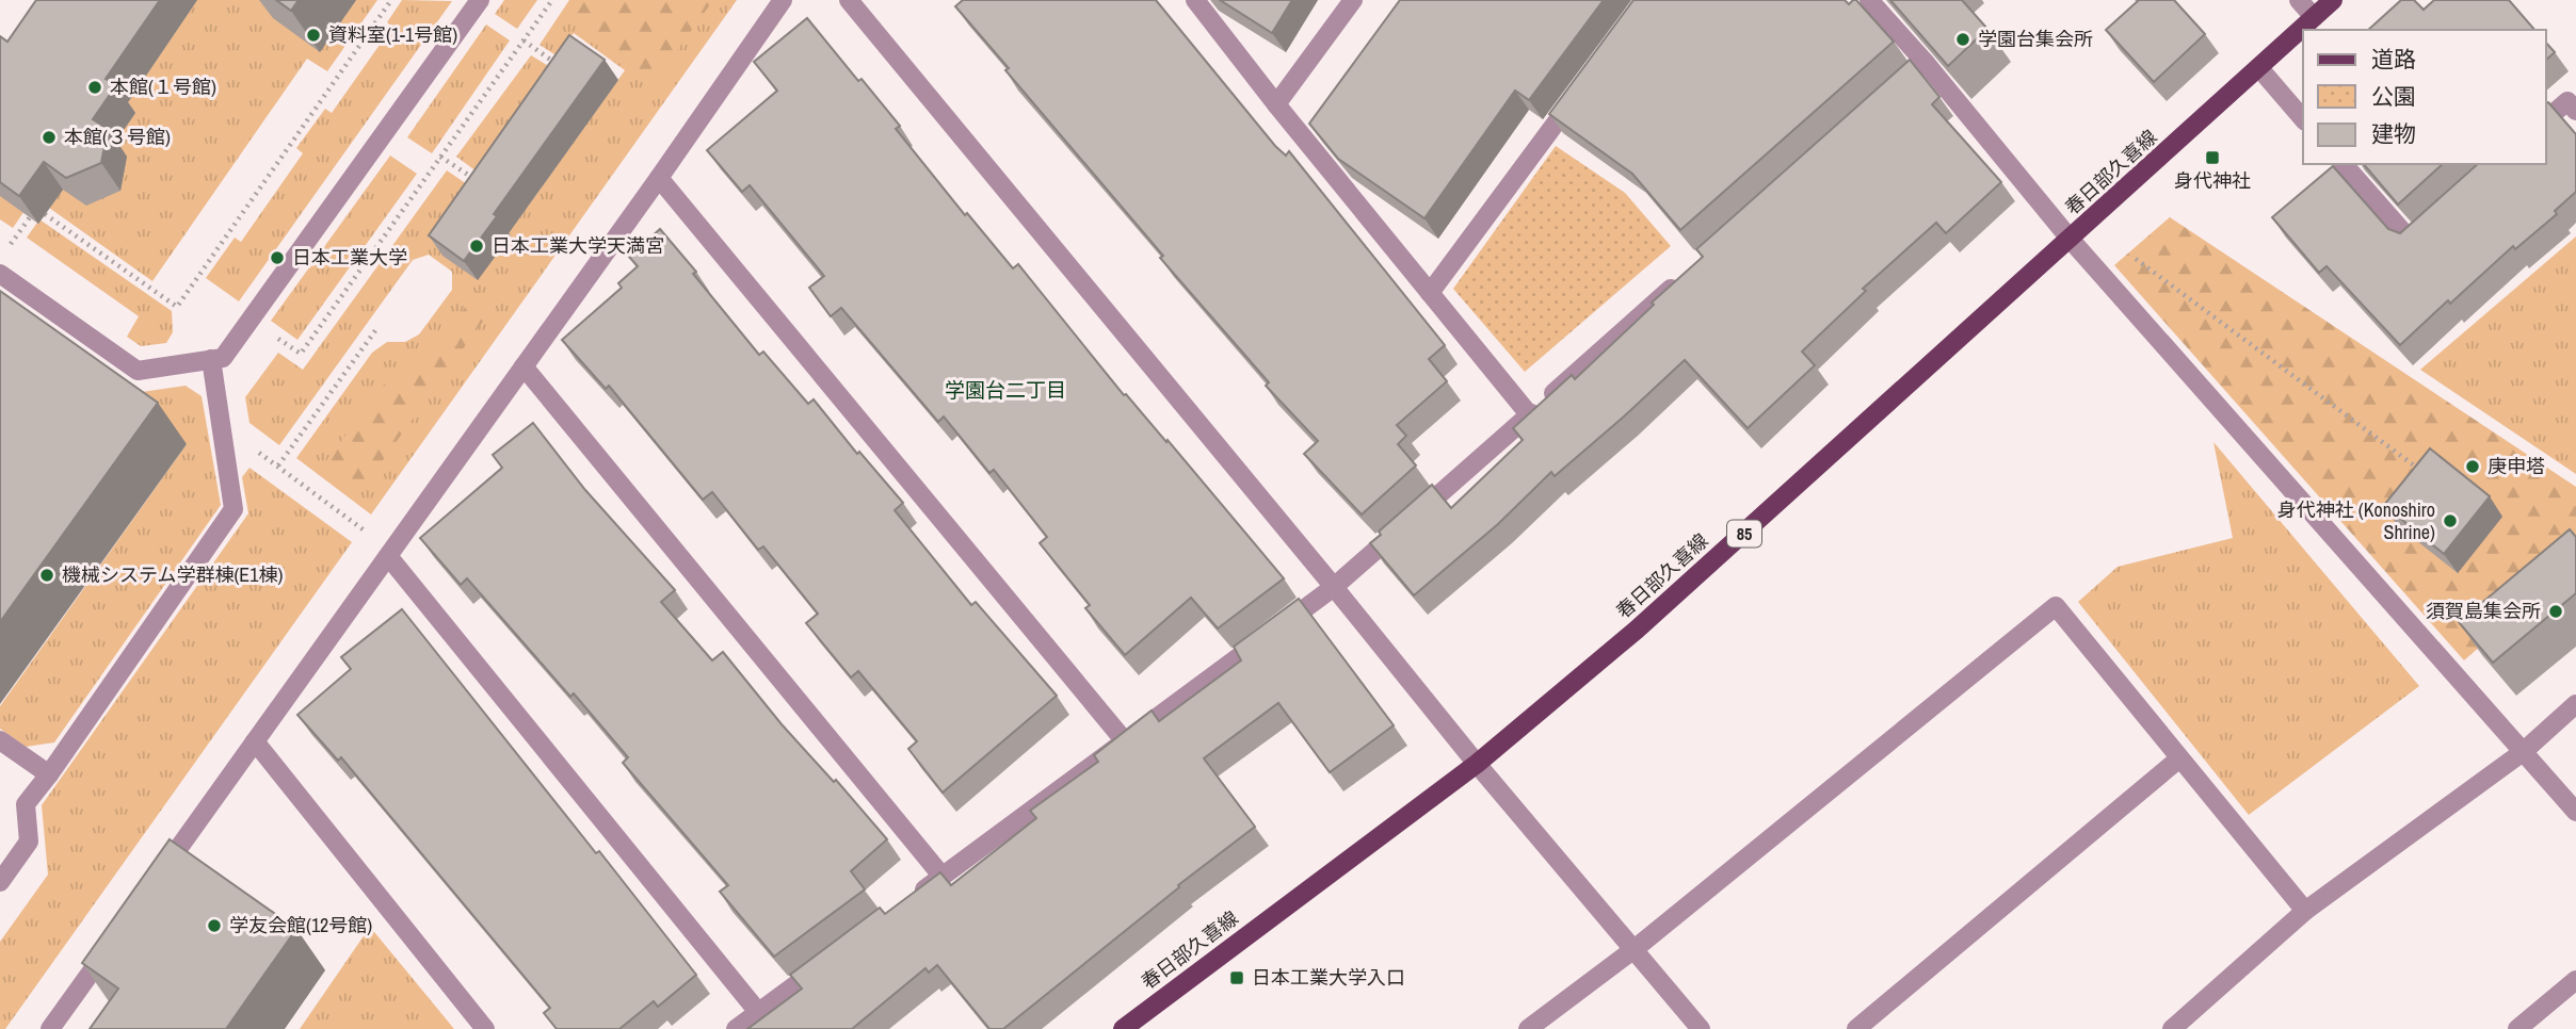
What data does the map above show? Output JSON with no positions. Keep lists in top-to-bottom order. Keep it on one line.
{"streets":{"main road":["春日部久喜線","85"]},"districts":["学園台二丁目"],"places":{"other":["資料室(1-1号館)","学園台集会所","本館(１号館)","本館(３号館)","日本工業大学天満宮","日本工業大学","庚申塔","身代神社 (Konoshiro Shrine)","機械システム学群棟(E1棟)","須賀島集会所","学友会館(12号館)"],"transit":["身代神社","日本工業大学入口"]},"legend":["道路","公園","建物"]}
